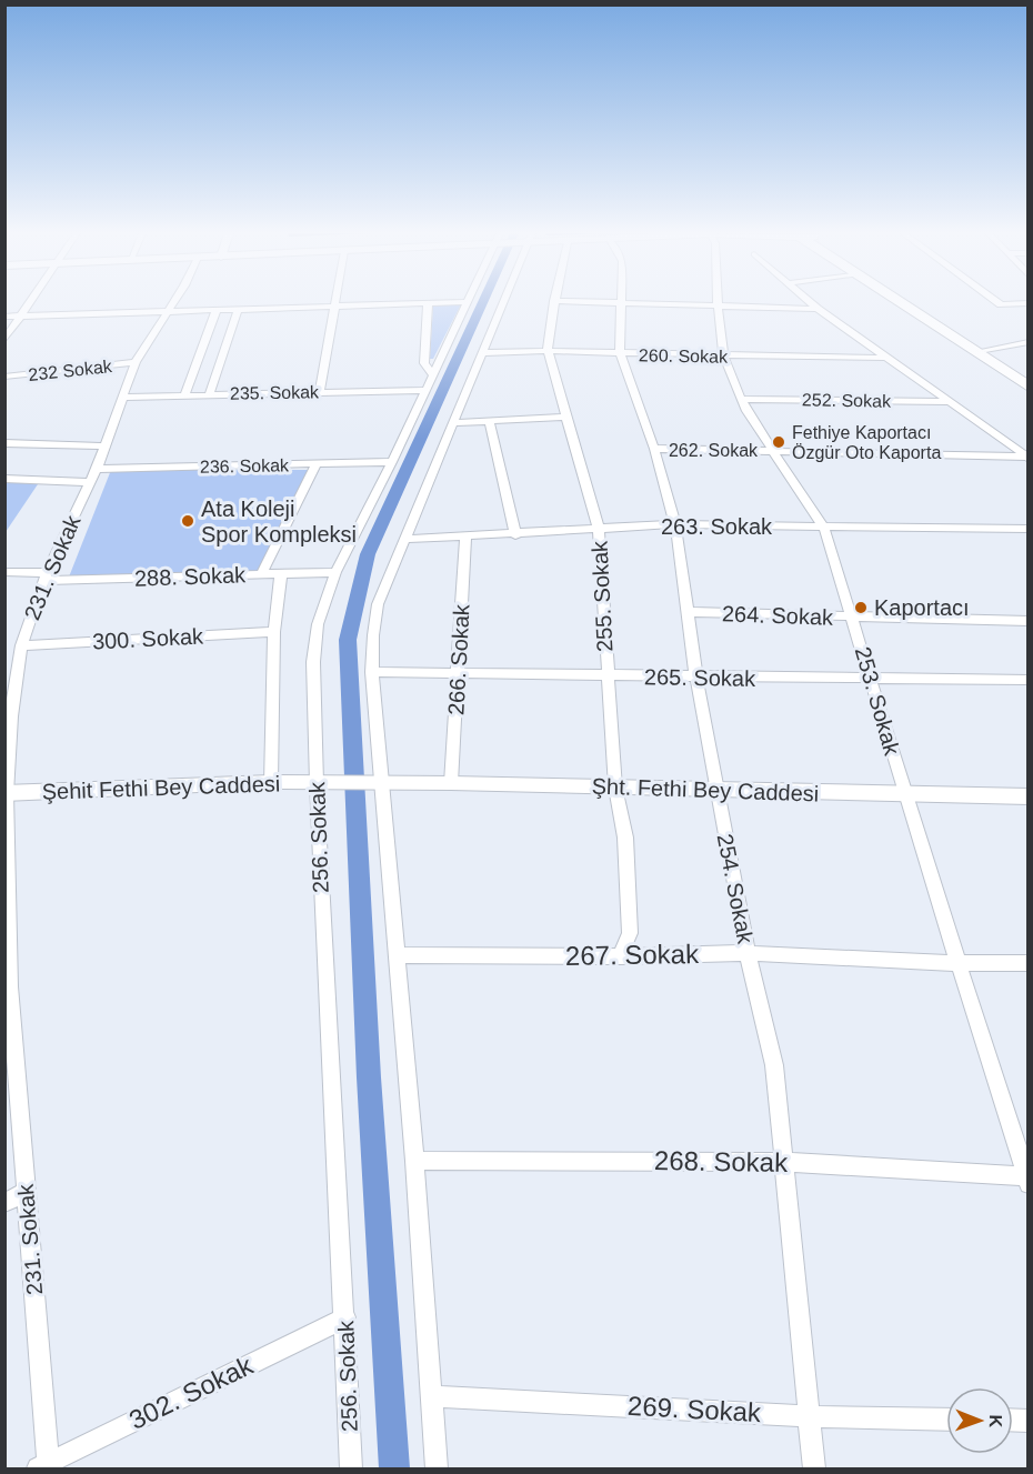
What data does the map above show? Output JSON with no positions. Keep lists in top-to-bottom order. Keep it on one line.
{"streets":{"street":["260. Sokak","232 Sokak","235. Sokak","252. Sokak","262. Sokak","236. Sokak","263. Sokak","231. Sokak","288. Sokak","255. Sokak","264. Sokak","300. Sokak","266. Sokak","265. Sokak","253. Sokak","Şehit Fethi Bey Caddesi","Şht. Fethi Bey Caddesi","256. Sokak","254. Sokak","267. Sokak","268. Sokak","302. Sokak","269. Sokak"]},"crossings":[["260. Sokak","255. Sokak"],["260. Sokak","253. Sokak"],["260. Sokak","254. Sokak"],["232 Sokak","231. Sokak"],["235. Sokak","231. Sokak"],["235. Sokak","256. Sokak"],["252. Sokak","253. Sokak"],["262. Sokak","253. Sokak"],["262. Sokak","254. Sokak"],["236. Sokak","231. Sokak"],["236. Sokak","256. Sokak"],["263. Sokak","255. Sokak"],["263. Sokak","266. Sokak"],["263. Sokak","253. Sokak"],["263. Sokak","254. Sokak"],["231. Sokak","288. Sokak"],["231. Sokak","300. Sokak"],["231. Sokak","Şehit Fethi Bey Caddesi"],["231. Sokak","302. Sokak"],["288. Sokak","256. Sokak"],["255. Sokak","265. Sokak"],["255. Sokak","Şht. Fethi Bey Caddesi"],["255. Sokak","267. Sokak"],["264. Sokak","253. Sokak"],["264. Sokak","254. Sokak"],["266. Sokak","265. Sokak"],["266. Sokak","Şht. Fethi Bey Caddesi"],["265. Sokak","253. Sokak"],["265. Sokak","254. Sokak"],["253. Sokak","Şht. Fethi Bey Caddesi"],["253. Sokak","267. Sokak"],["253. Sokak","268. Sokak"],["Şehit Fethi Bey Caddesi","Şht. Fethi Bey Caddesi"],["Şehit Fethi Bey Caddesi","256. Sokak"],["Şht. Fethi Bey Caddesi","254. Sokak"],["256. Sokak","302. Sokak"],["254. Sokak","267. Sokak"],["254. Sokak","268. Sokak"],["254. Sokak","269. Sokak"]],"places":["Fethiye Kaportacı Özgür Oto Kaporta","Ata Koleji Spor Kompleksi","Kaportacı"],"north":"right"}
